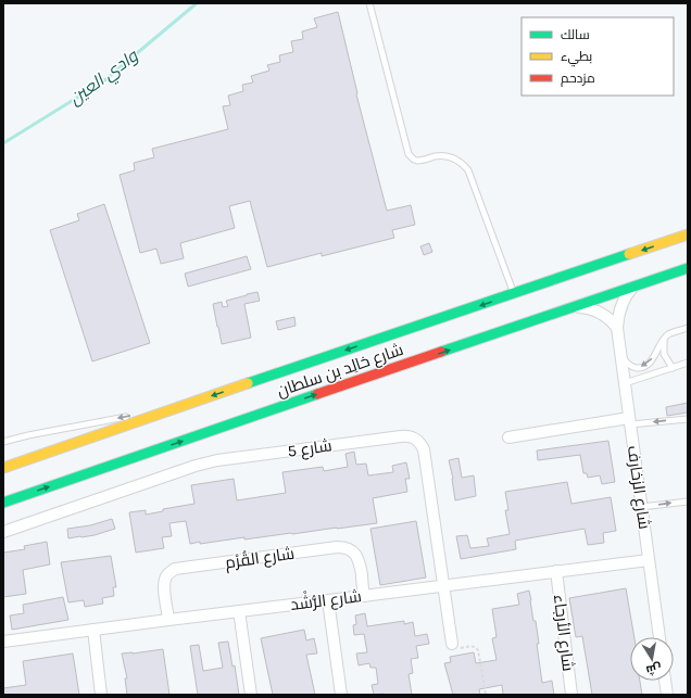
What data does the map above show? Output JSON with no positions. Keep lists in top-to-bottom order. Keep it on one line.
{"streets":{"main road":["شارع خالِد بن سلطان"],"street":["شارع 5","شارع الزخارف","شارع القُرْم","شارع الرُّشْد","شارع الأرجاء"]},"crossings":[["شارع خالِد بن سلطان","شارع الزخارف"],["شارع 5","شارع الرُّشْد"],["شارع الزخارف","شارع الرُّشْد"],["شارع القُرْم","شارع الرُّشْد"],["شارع الرُّشْد","شارع الأرجاء"]],"water":["وادي العين"],"legend":["سالك","بطيء","مزدحم"],"north":"bottom"}
